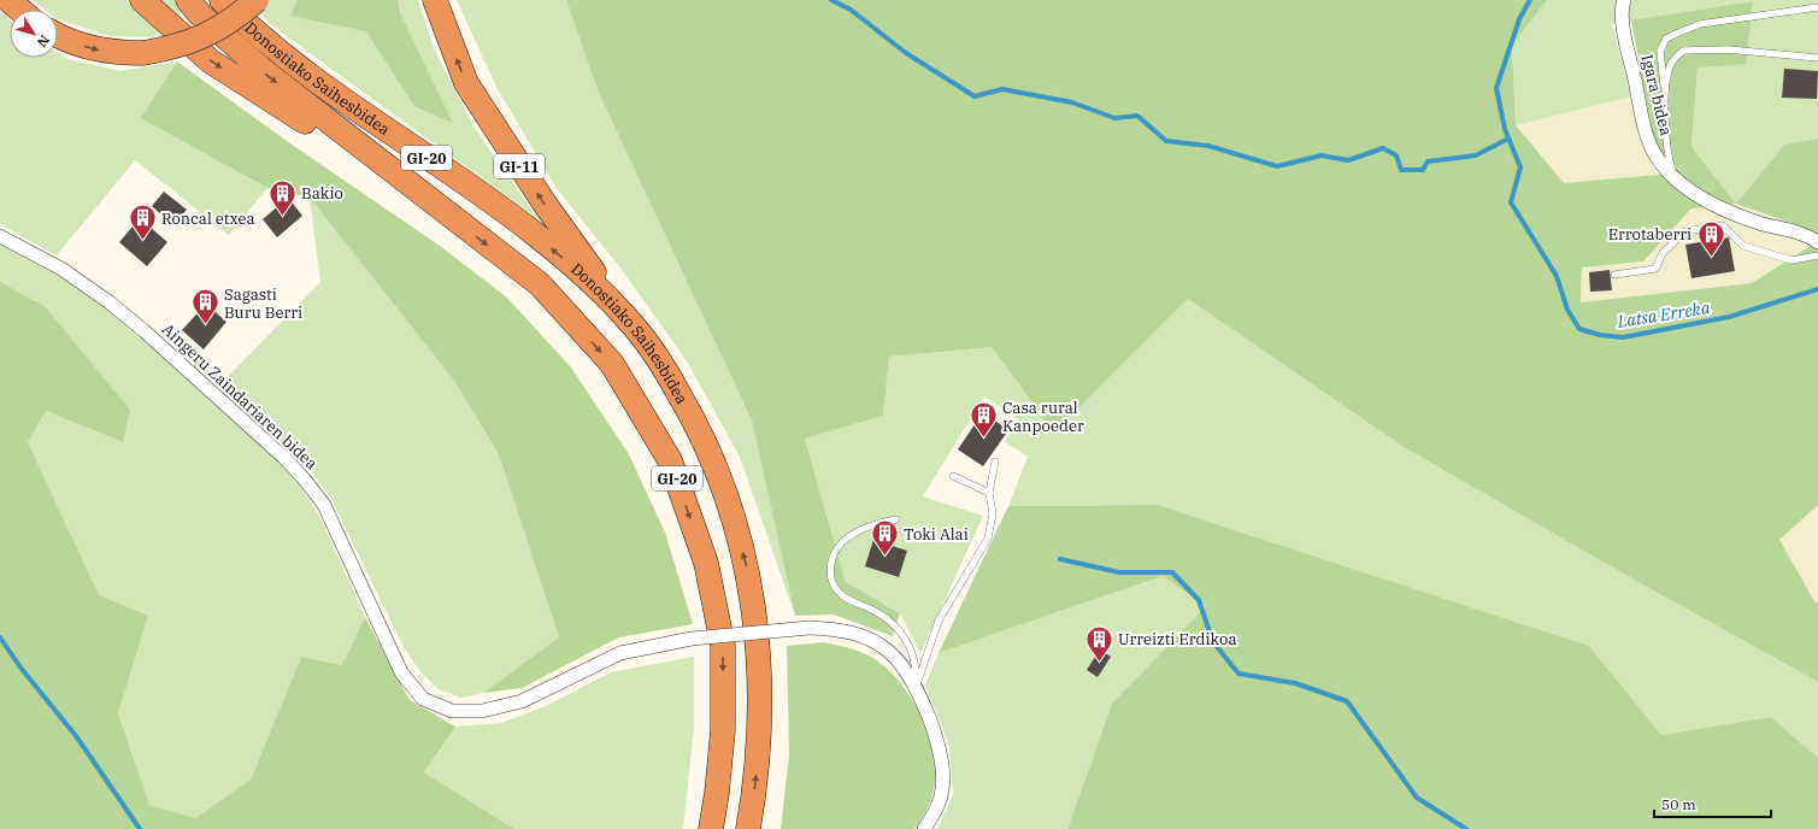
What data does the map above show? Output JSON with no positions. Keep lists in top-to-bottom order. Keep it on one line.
{"streets":{"highway":["Donostiako Saihesbidea","GI-20","GI-11"],"street":["Igara bidea","Aingeru Zaindariaren bidea"]},"crossings":[["Donostiako Saihesbidea","GI-11"]],"water":["Latsa Erreka"],"places":{"building":["Bakio","Roncal etxea","Errotaberri","Sagasti Buru Berri","Casa rural Kanpoeder","Toki Alai","Urreizti Erdikoa"]},"scale_bar":"50 m","north":"bottom right"}
